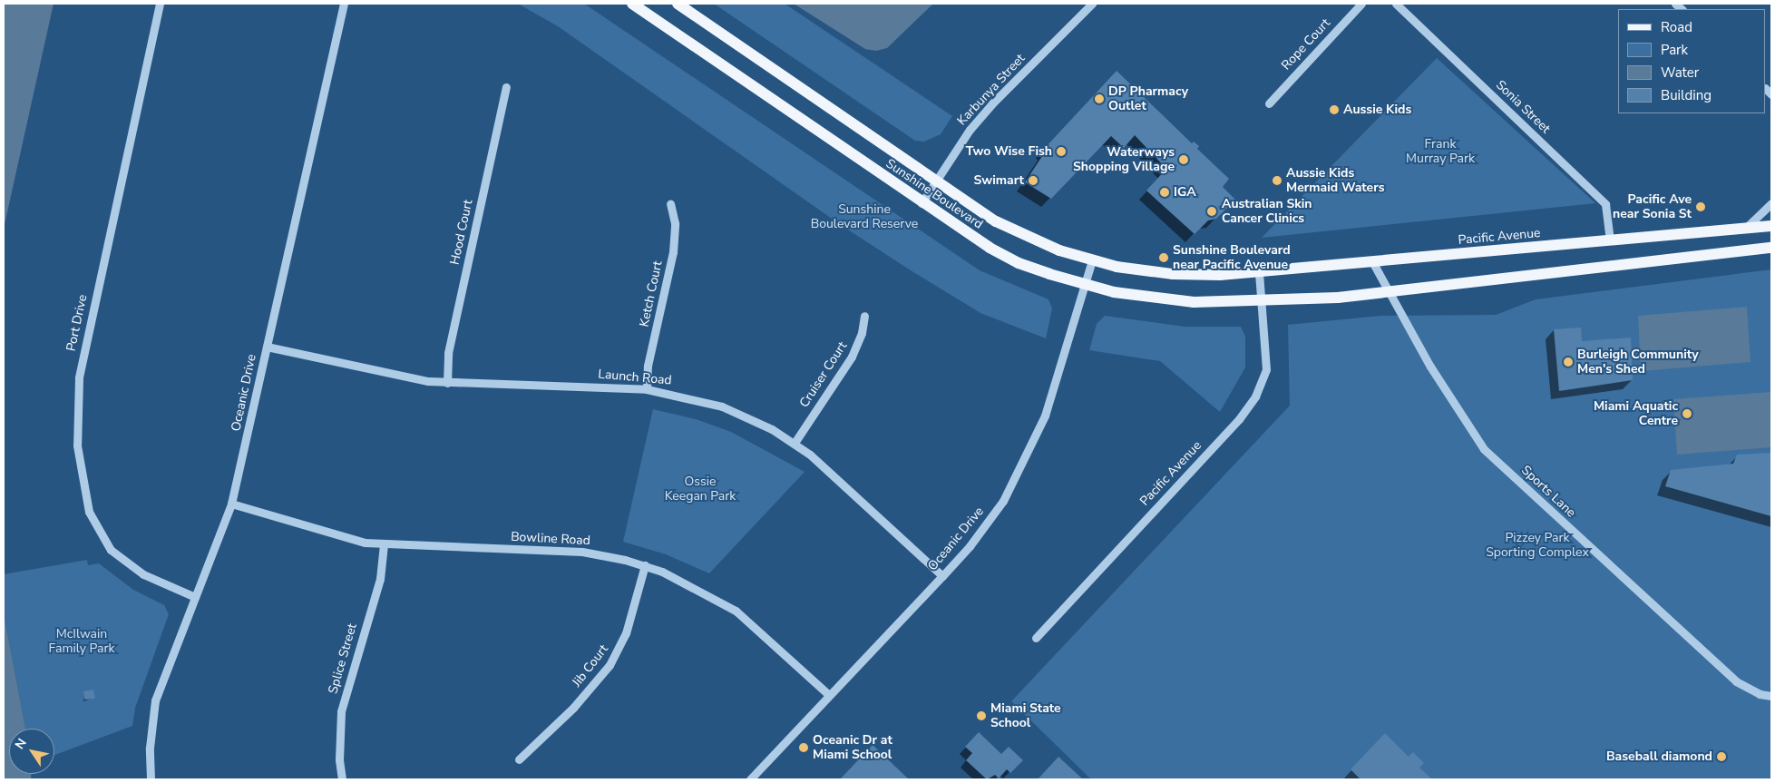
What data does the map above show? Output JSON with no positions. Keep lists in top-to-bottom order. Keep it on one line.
{"streets":{"main road":["Sunshine Boulevard","Pacific Avenue"],"street":["Rope Court","Karbunya Street","Sonia Street","Hood Court","Ketch Court","Port Drive","Cruiser Court","Launch Road","Oceanic Drive","Sports Lane","Bowline Road","Splice Street","Jib Court"]},"crossings":[["Karbunya Street","Sunshine Boulevard"],["Sonia Street","Pacific Avenue"],["Sunshine Boulevard","Pacific Avenue"],["Sunshine Boulevard","Oceanic Drive"],["Hood Court","Launch Road"],["Pacific Avenue","Sports Lane"],["Ketch Court","Launch Road"],["Port Drive","Oceanic Drive"],["Cruiser Court","Launch Road"],["Launch Road","Oceanic Drive"],["Oceanic Drive","Bowline Road"],["Bowline Road","Splice Street"],["Bowline Road","Jib Court"]],"parks":["Frank Murray Park","Sunshine Boulevard Reserve","Ossie Keegan Park","Pizzey Park Sporting Complex","McIlwain Family Park"],"places":["DP Pharmacy Outlet","Aussie Kids","Two Wise Fish","Waterways Shopping Village","Swimart","Aussie Kids Mermaid Waters","IGA","Pacific Ave near Sonia St","Australian Skin Cancer Clinics","Sunshine Boulevard near Pacific Avenue","Burleigh Community Men's Shed","Miami Aquatic Centre","Miami State School","Oceanic Dr at Miami School","Baseball diamond"],"legend":["Road","Park","Water","Building"],"north":"top left"}
